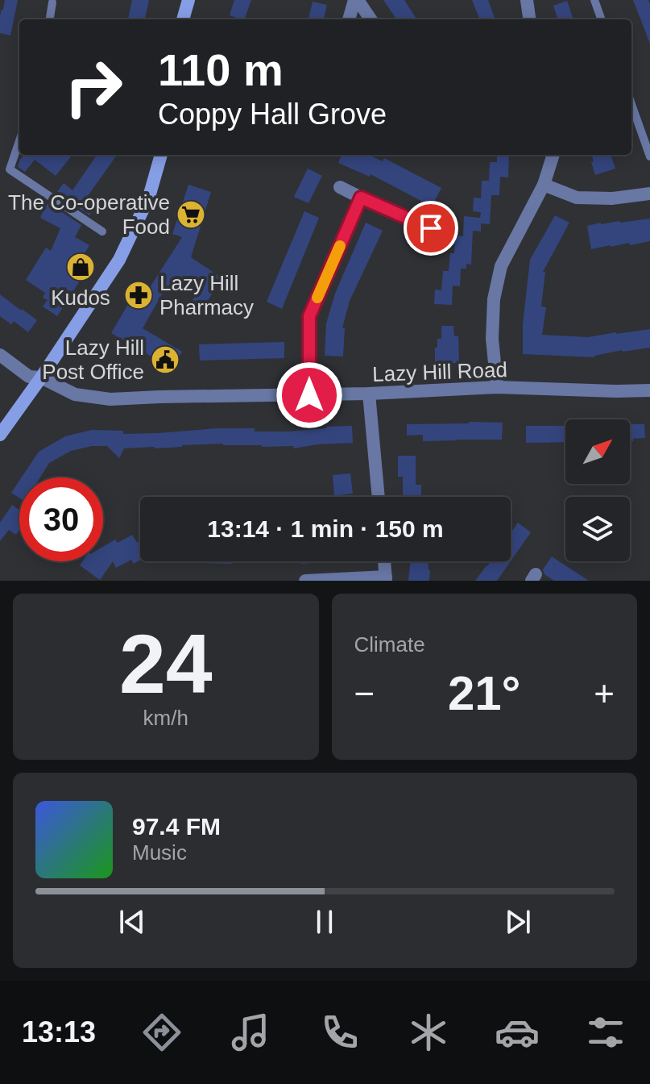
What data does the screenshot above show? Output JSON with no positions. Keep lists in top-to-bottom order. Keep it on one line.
{"streets":{"street":["Lazy Hill Road"]},"places":{"supermarket":["The Co-operative Food"],"shop":["Kudos"],"pharmacy":["Lazy Hill Pharmacy"],"public building":["Lazy Hill Post Office"]},"north":"top right","page":{"turn":["110 m","Coppy Hall Grove"],"limit":"30","trip":"13:14 · 1 min · 150 m","tile":[["24","km/h"],"Climate"],"heat":["−","21°","+"],"song":["97.4 FM","Music"],"tabs":"13:13"}}
